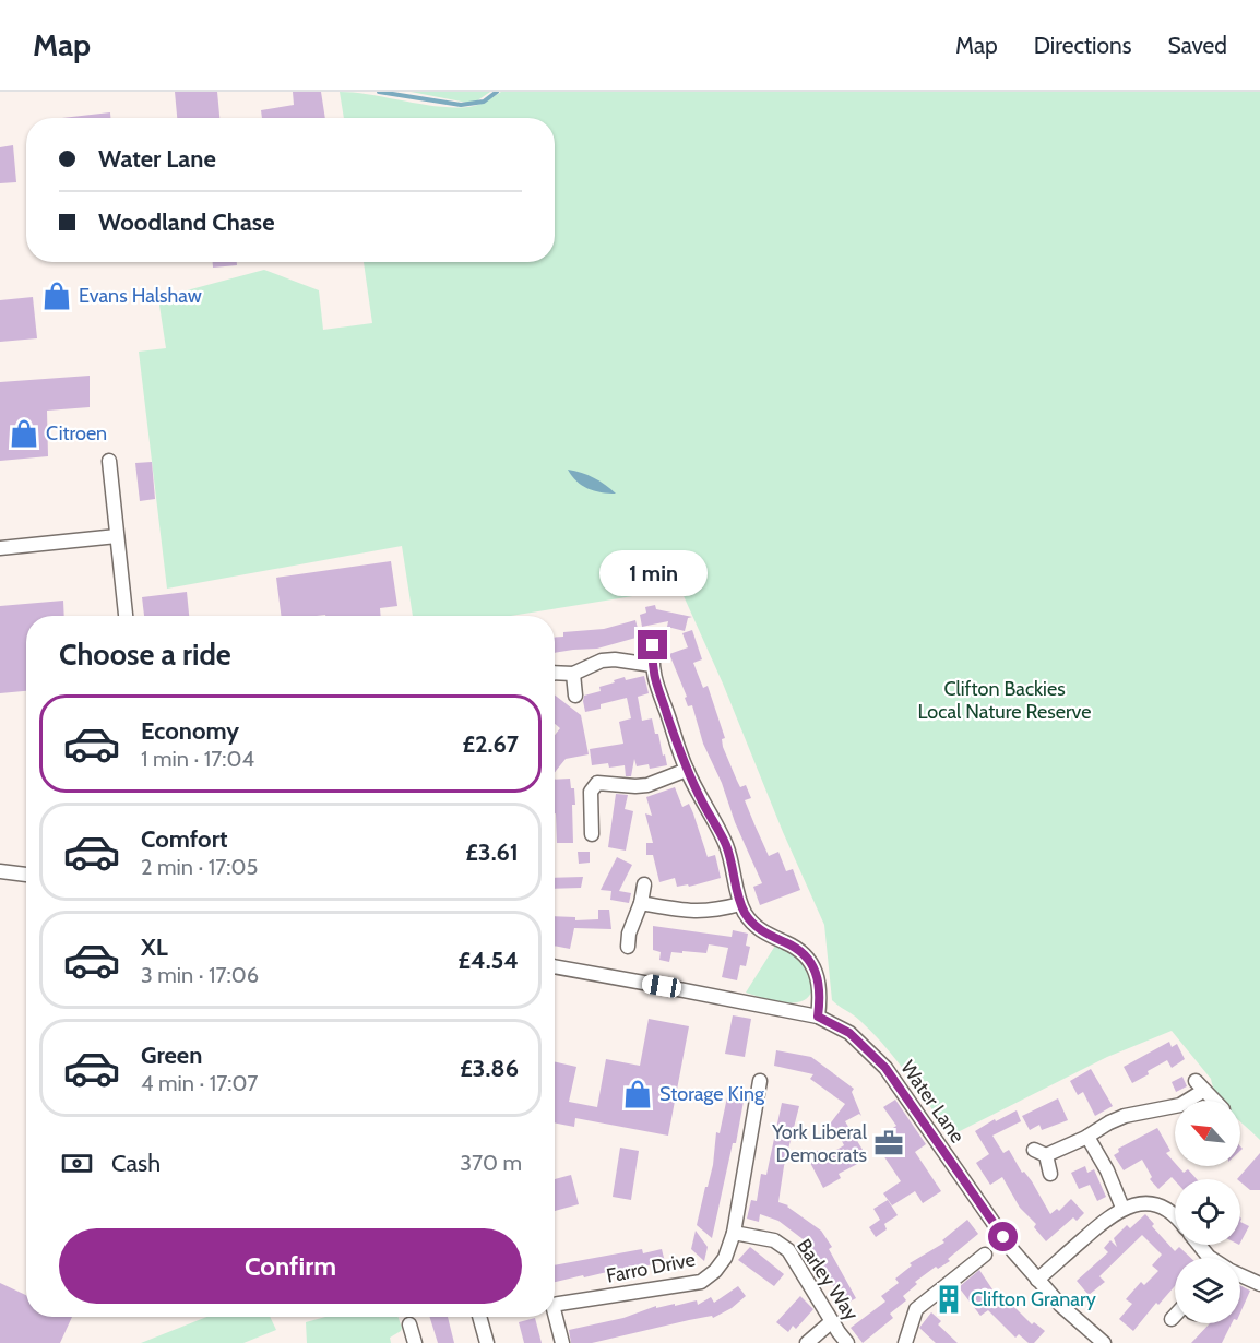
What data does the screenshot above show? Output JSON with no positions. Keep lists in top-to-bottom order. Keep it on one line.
{"streets":{"street":["Water Lane","Farro Drive","Barley Way"]},"crossings":[["Farro Drive","Barley Way"]],"parks":["Clifton Backies Local Nature Reserve"],"places":{"shop":["Evans Halshaw","Citroen","Storage King"],"office":["York Liberal Democrats"],"building":["Clifton Granary"]},"north":"top left","page":{"header":"Map","nav":["Map","Directions","Saved"],"banner":["Water Lane","Woodland Chase"],"bubble":"1 min","heading":"Choose a ride","list":[{"name":"Economy","note":"1 min · 17:04","value":"£2.67"},{"name":"Comfort","note":"2 min · 17:05","value":"£3.61"},{"name":"XL","note":"3 min · 17:06","value":"£4.54"},{"name":"Green","note":"4 min · 17:07","value":"£3.86"}],"pay":["Cash","370 m"],"buttons":"Confirm"}}
